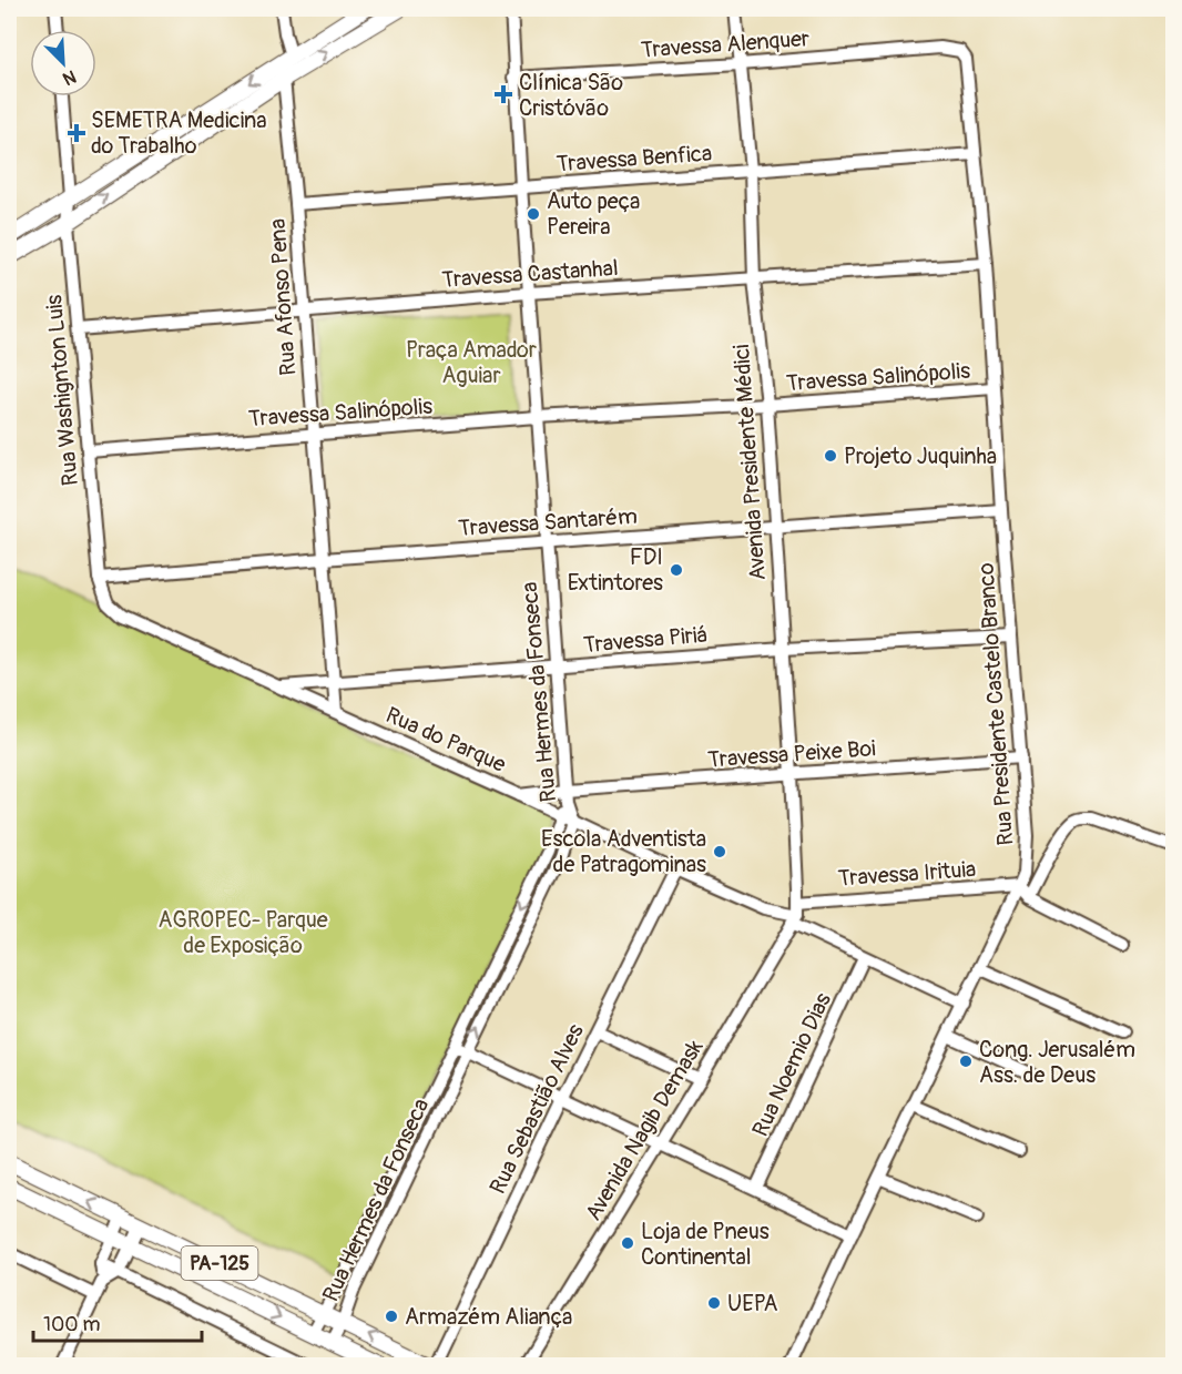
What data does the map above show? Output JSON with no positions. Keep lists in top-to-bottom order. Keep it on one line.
{"streets":{"main road":["PA-125"],"street":["Travessa Alenquer","Travessa Benfica","Travessa Castanhal","Rua Afonso Pena","Travessa Salinópolis","Rua Washignton Luis","Avenida Presidente Médici","Travessa Santarém","Travessa Piriá","Rua Hermes da Fonseca","Rua Presidente Castelo Branco","Rua do Parque","Travessa Peixe Boi","Travessa Irituia","Rua Noemio Dias","Rua Sebastião Alves","Avenida Nagib Demask"]},"crossings":[["Travessa Alenquer","Avenida Presidente Médici"],["Travessa Alenquer","Rua Hermes da Fonseca"],["Travessa Alenquer","Rua Presidente Castelo Branco"],["Travessa Benfica","Rua Afonso Pena"],["Travessa Benfica","Avenida Presidente Médici"],["Travessa Benfica","Rua Hermes da Fonseca"],["Travessa Benfica","Rua Presidente Castelo Branco"],["Travessa Castanhal","Rua Afonso Pena"],["Travessa Castanhal","Rua Washignton Luis"],["Travessa Castanhal","Avenida Presidente Médici"],["Travessa Castanhal","Rua Hermes da Fonseca"],["Travessa Castanhal","Rua Presidente Castelo Branco"],["Rua Afonso Pena","Travessa Salinópolis"],["Rua Afonso Pena","Travessa Santarém"],["Rua Afonso Pena","Travessa Piriá"],["Rua Afonso Pena","Rua do Parque"],["Travessa Salinópolis","Rua Washignton Luis"],["Travessa Salinópolis","Avenida Presidente Médici"],["Travessa Salinópolis","Rua Hermes da Fonseca"],["Travessa Salinópolis","Rua Presidente Castelo Branco"],["Rua Washignton Luis","Travessa Santarém"],["Rua Washignton Luis","Rua do Parque"],["Avenida Presidente Médici","Travessa Santarém"],["Avenida Presidente Médici","Travessa Piriá"],["Avenida Presidente Médici","Rua do Parque"],["Avenida Presidente Médici","Travessa Peixe Boi"],["Avenida Presidente Médici","Travessa Irituia"],["Avenida Presidente Médici","Avenida Nagib Demask"],["Travessa Santarém","Rua Hermes da Fonseca"],["Travessa Santarém","Rua Presidente Castelo Branco"],["Travessa Santarém","Rua do Parque"],["Travessa Piriá","Rua Hermes da Fonseca"],["Travessa Piriá","Rua Presidente Castelo Branco"],["Travessa Piriá","Rua do Parque"],["Rua Hermes da Fonseca","Rua do Parque"],["Rua Hermes da Fonseca","Travessa Peixe Boi"],["Rua Hermes da Fonseca","PA-125"],["Rua Presidente Castelo Branco","Travessa Peixe Boi"],["Rua Presidente Castelo Branco","Travessa Irituia"],["Rua do Parque","Travessa Peixe Boi"],["Rua do Parque","Travessa Irituia"],["Rua do Parque","Rua Sebastião Alves"],["Rua do Parque","Avenida Nagib Demask"],["Travessa Irituia","Avenida Nagib Demask"],["Rua Sebastião Alves","PA-125"]],"parks":["Praça Amador Aguiar","AGROPEC- Parque de Exposição"],"places":{"health":["Clínica São Cristóvão","SEMETRA Medicina do Trabalho"],"other":["Auto peça Pereira","Projeto Juquinha","FDI Extintores","Escola Adventista de Patragominas","Cong. Jerusalém Ass. de Deus","Loja de Pneus Continental","UEPA","Armazém Aliança"]},"scale_bar":"100 m","north":"bottom right"}
